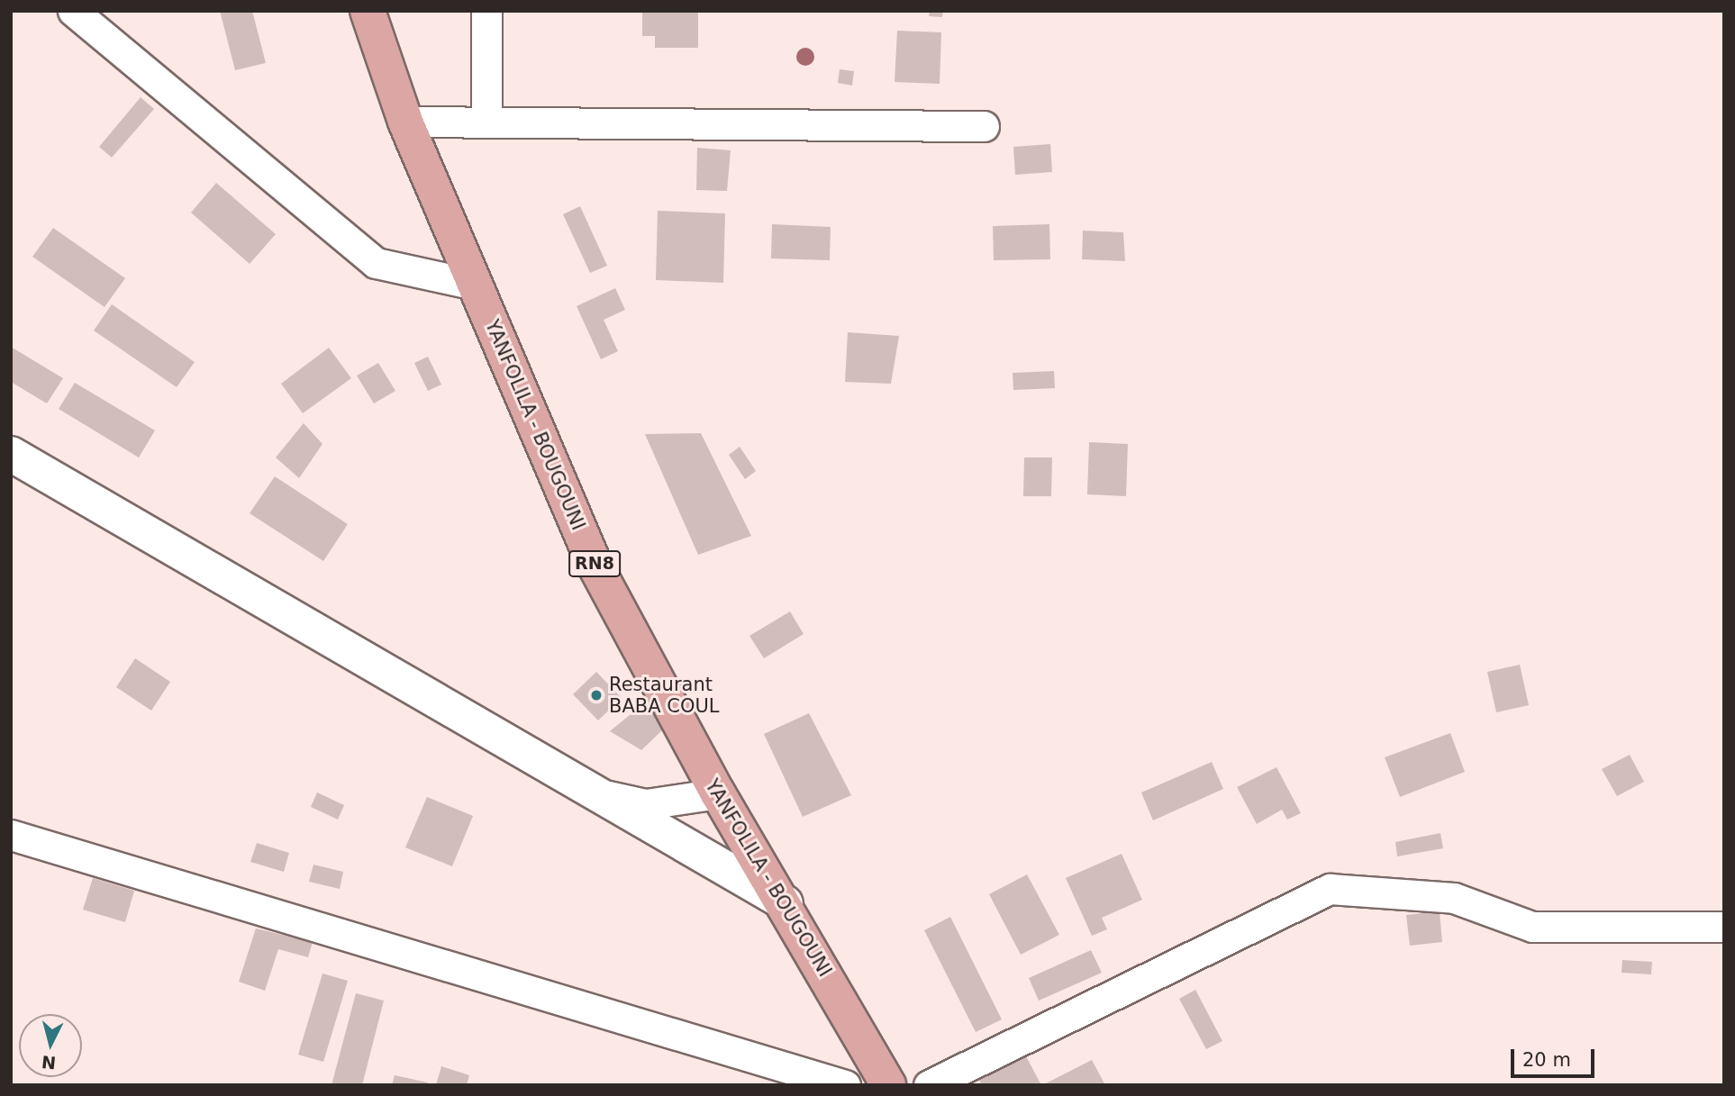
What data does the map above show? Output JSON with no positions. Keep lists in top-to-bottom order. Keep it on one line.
{"streets":{"main road":["YANFOLILA - BOUGOUNI","RN8"]},"places":["Restaurant BABA COUL"],"scale_bar":"20 m","north":"bottom"}
